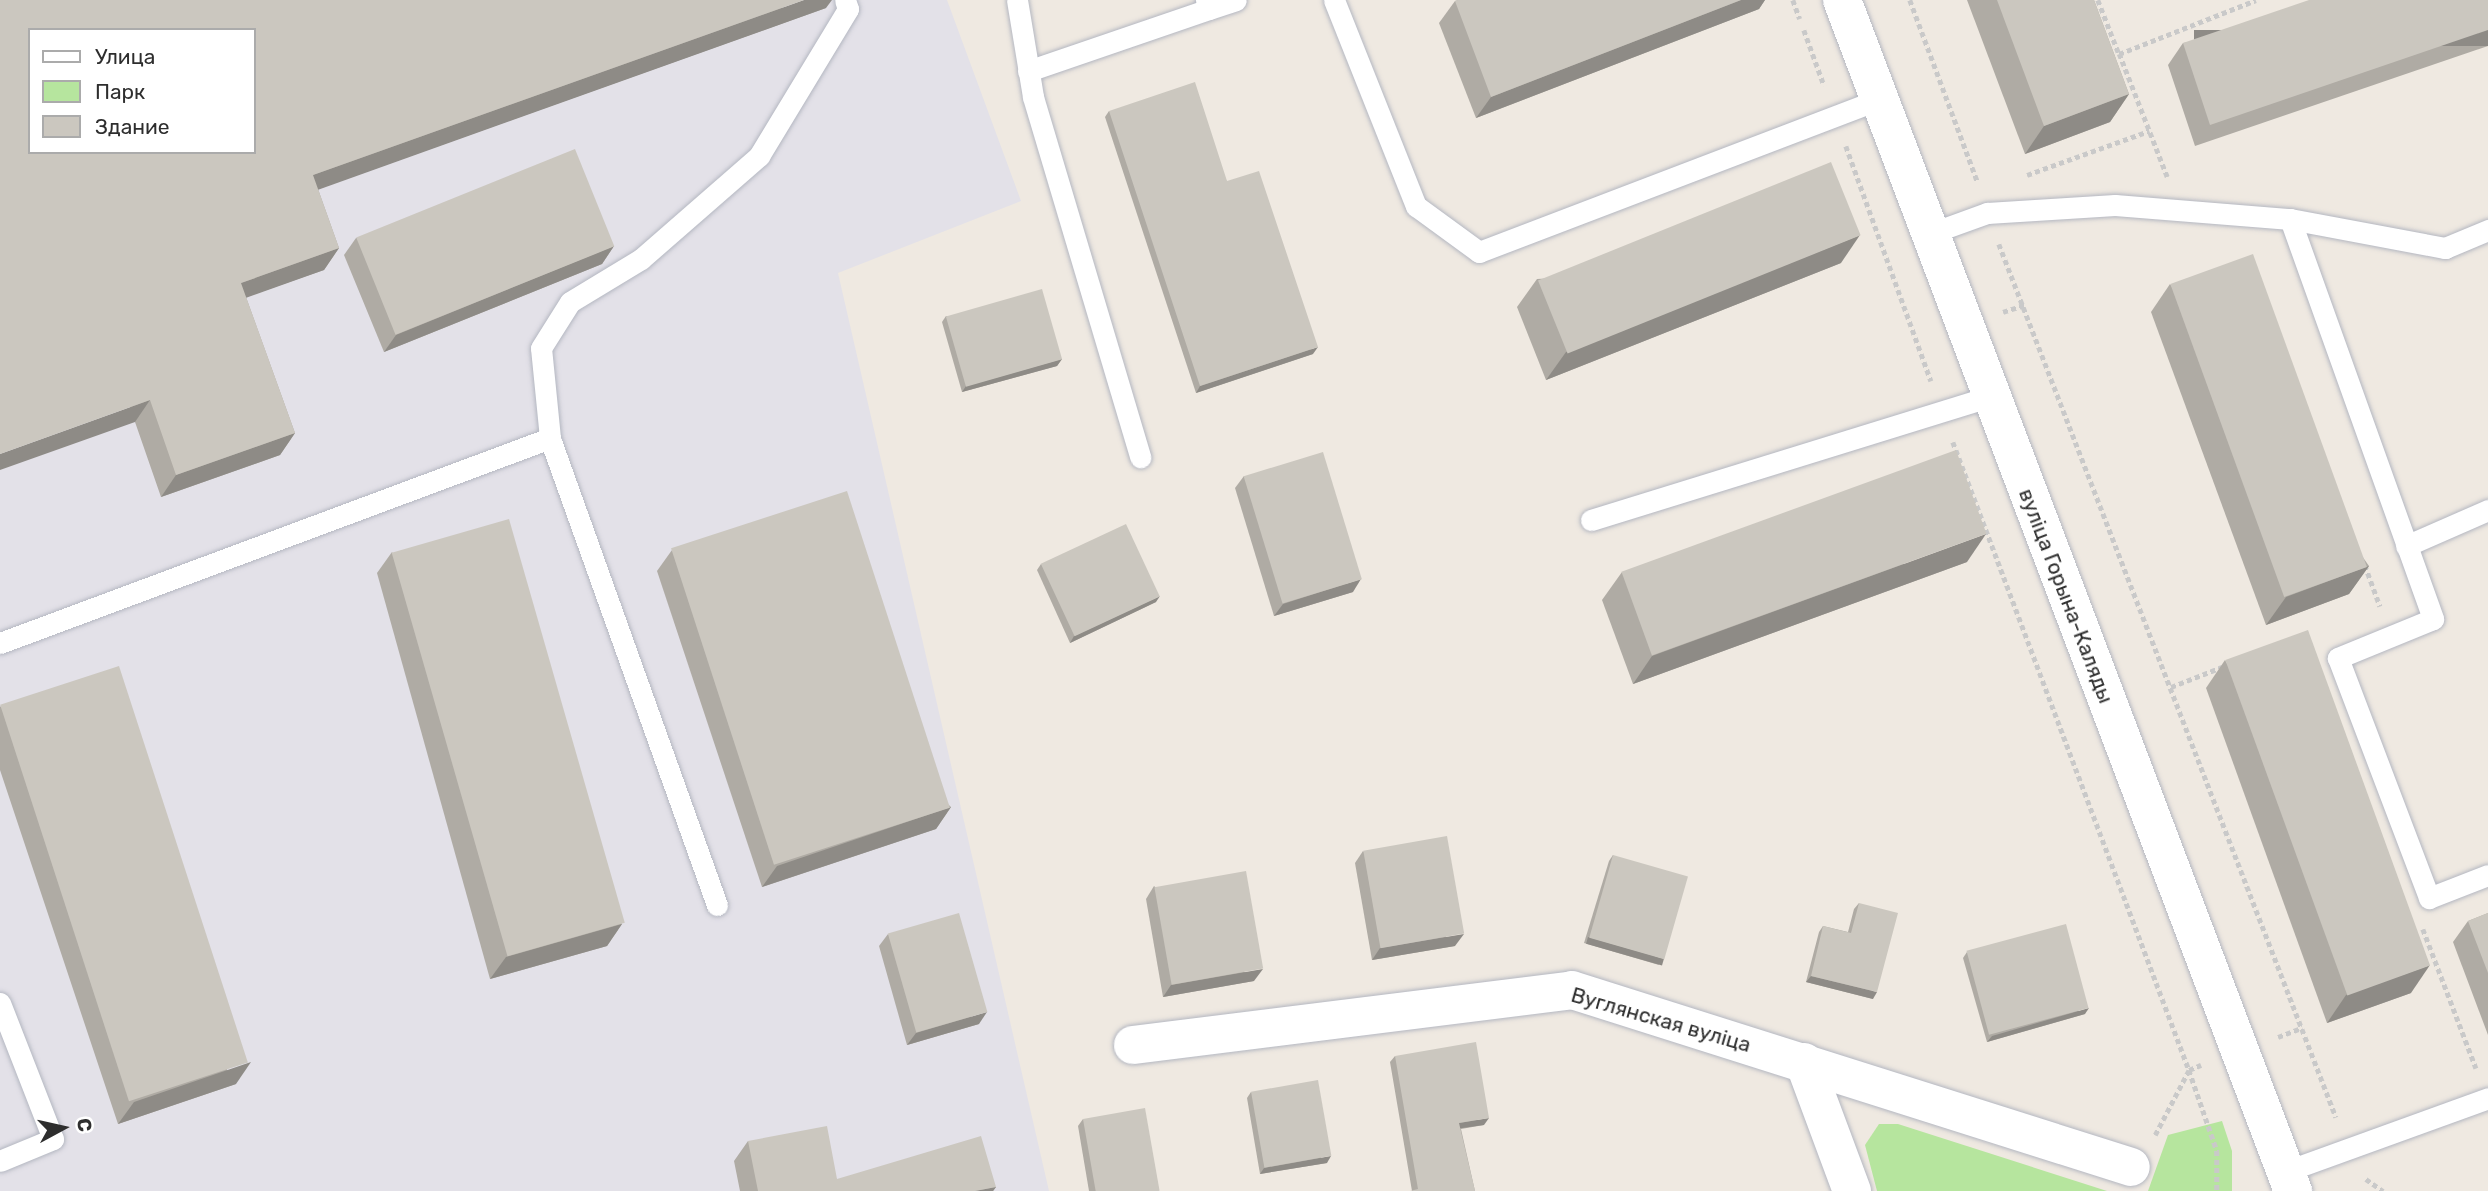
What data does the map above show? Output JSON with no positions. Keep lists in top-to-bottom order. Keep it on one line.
{"streets":{"street":["вуліца Горына-Каляды","Вуглянская вуліца"]},"legend":["Улица","Парк","Здание"],"north":"right"}
